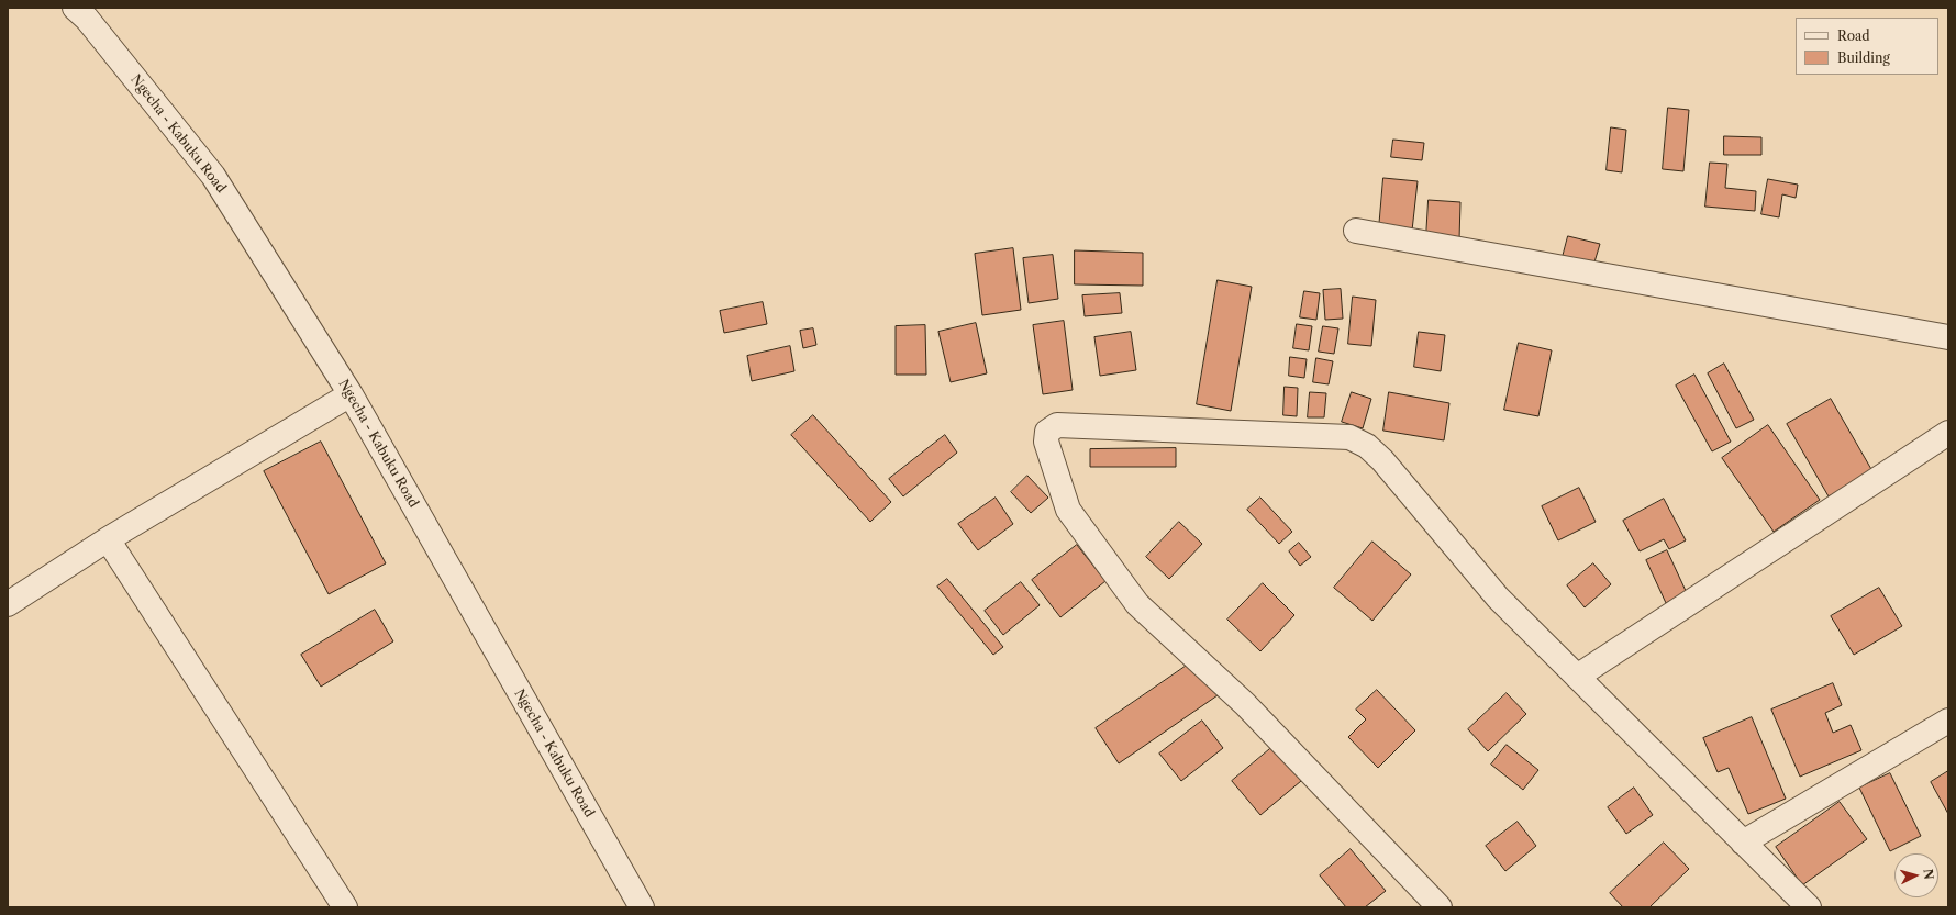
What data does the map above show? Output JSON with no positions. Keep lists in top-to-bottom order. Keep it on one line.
{"streets":{"street":["Ngecha - Kabuku Road"]},"legend":["Road","Building"],"north":"right"}
